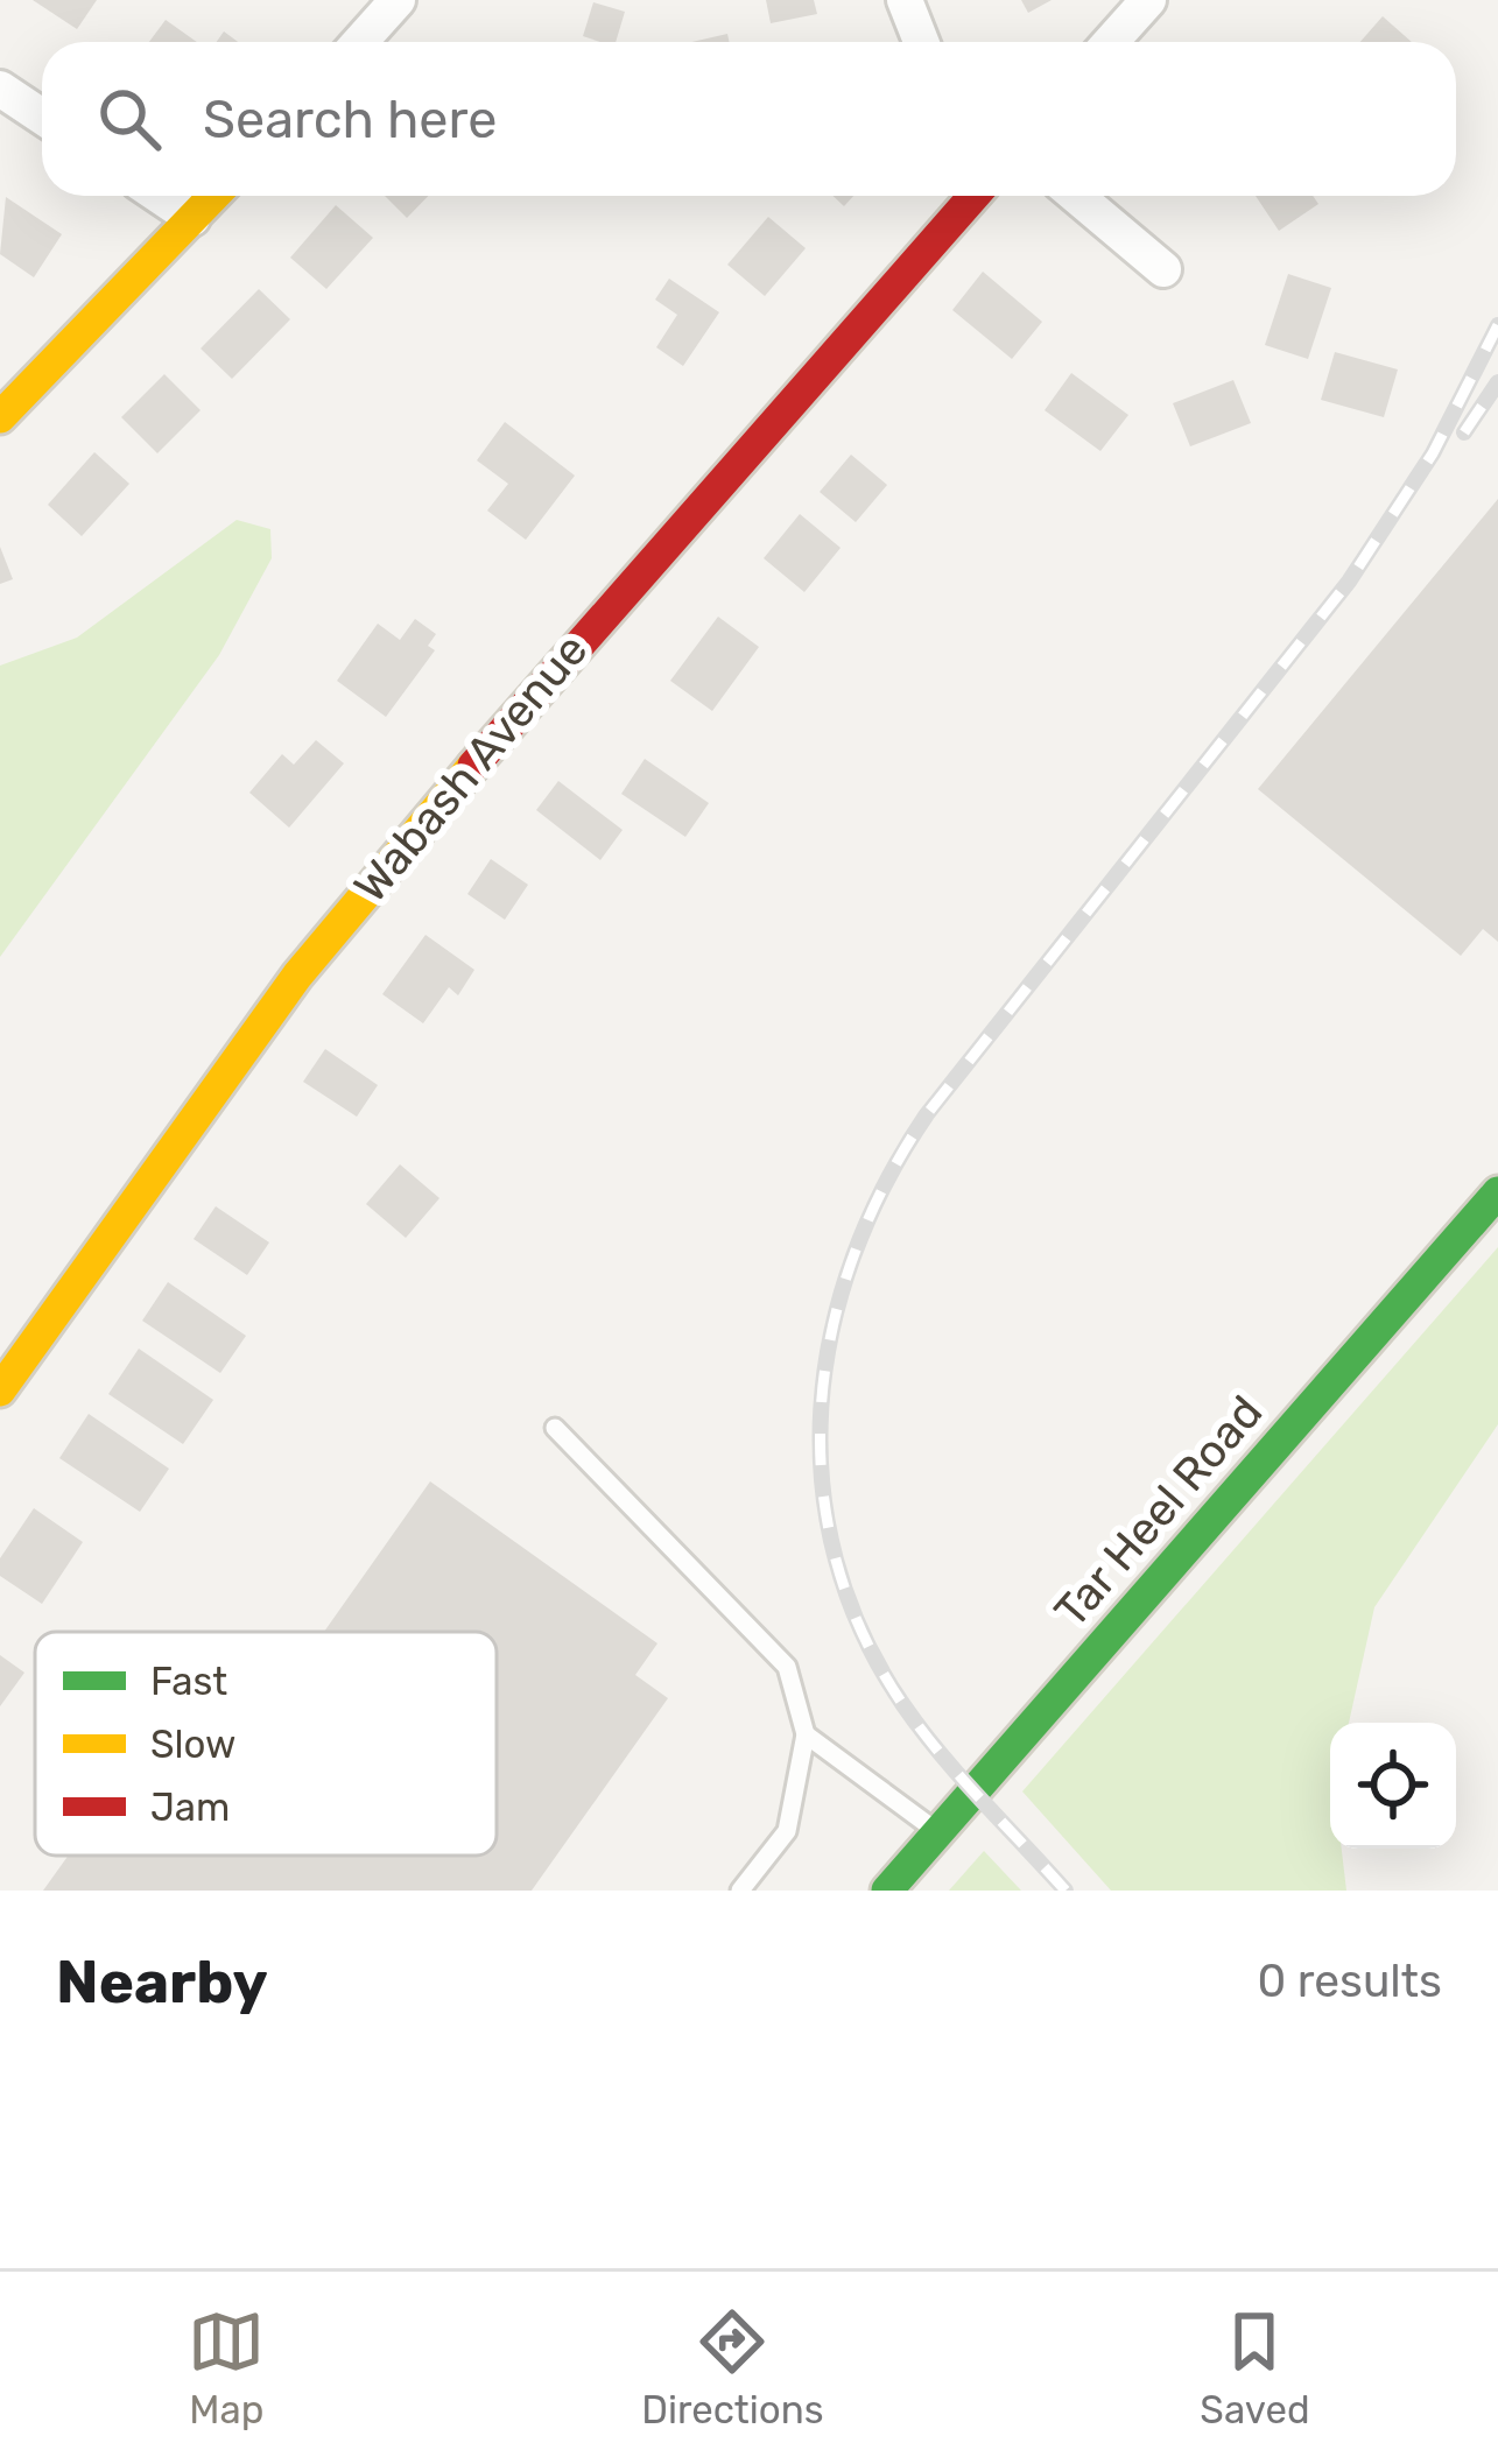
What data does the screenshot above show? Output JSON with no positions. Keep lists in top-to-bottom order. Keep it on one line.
{"streets":{"street":["Wabash Avenue","Tar Heel Road"]},"legend":["Fast","Slow","Jam"],"page":{"search":"Search here","heading":["Nearby","0 results"],"nav":["Map","Directions","Saved"]}}
